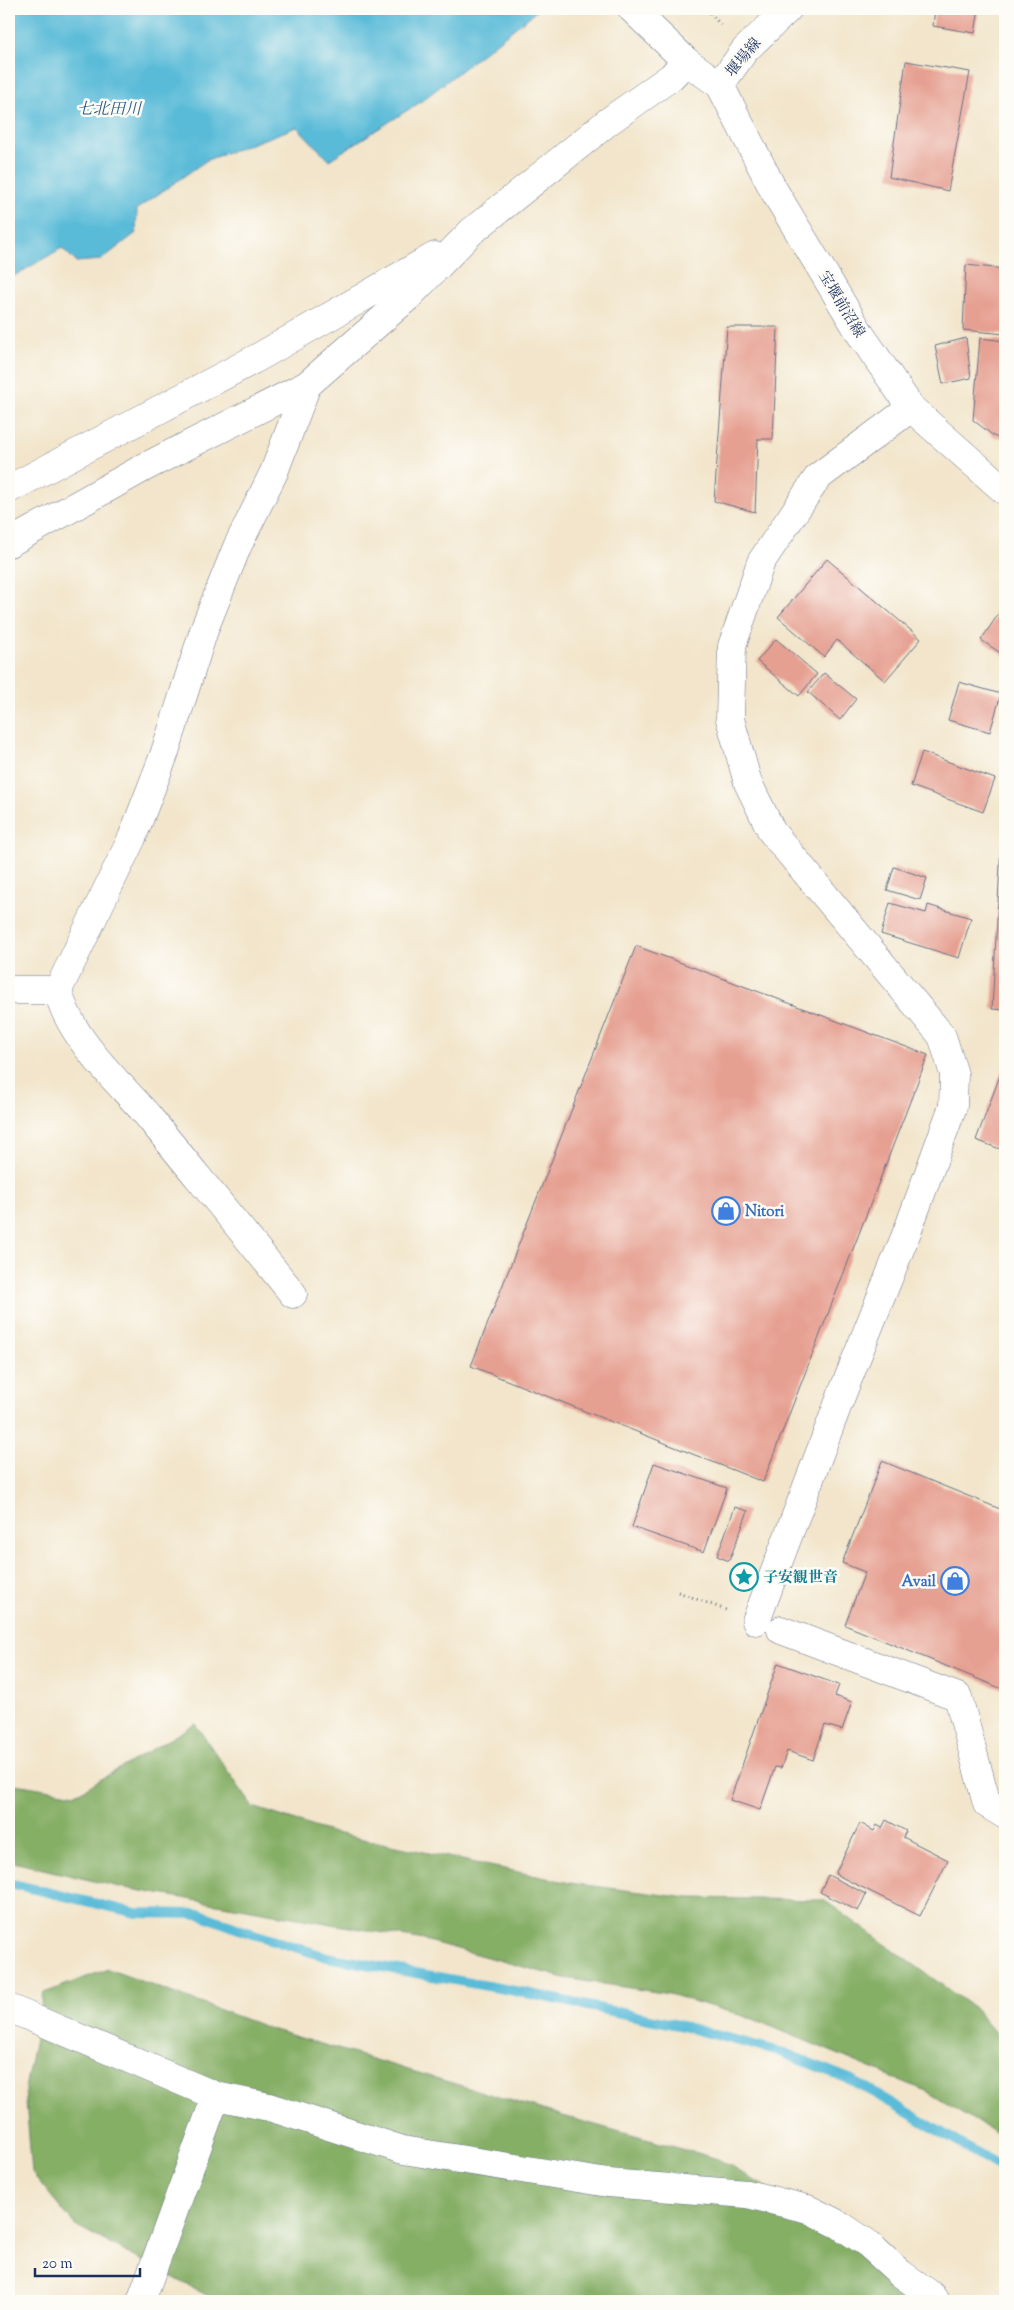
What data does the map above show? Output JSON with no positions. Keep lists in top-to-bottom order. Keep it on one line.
{"streets":{"street":["堰場線","宝堰前沼線"]},"crossings":[["堰場線","宝堰前沼線"]],"water":["七北田川"],"places":{"shop":["Nitori","Avail"],"place":["子安観世音"]},"scale_bar":"20 m"}
